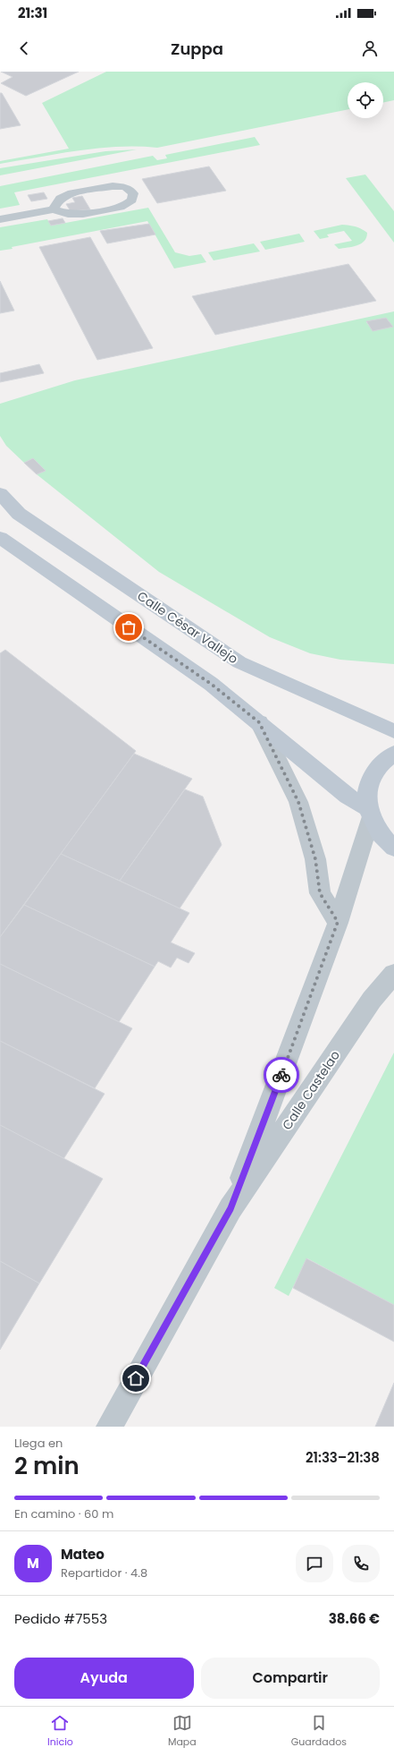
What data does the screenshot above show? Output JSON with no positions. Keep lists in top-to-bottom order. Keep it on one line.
{"streets":{"main road":["Calle César Vallejo"],"street":["Calle Castelao"]},"page":{"status":"21:31","header":"Zuppa","heading":["2 min","Llega en","21:33–21:38"],"panel":["Mateo","Repartidor · 4.8","Pedido #7553","38.66 €"],"bar":"En camino · 60 m","round":"M","buttons":["Ayuda","Compartir"],"tabs":["Inicio","Mapa","Guardados"]}}
